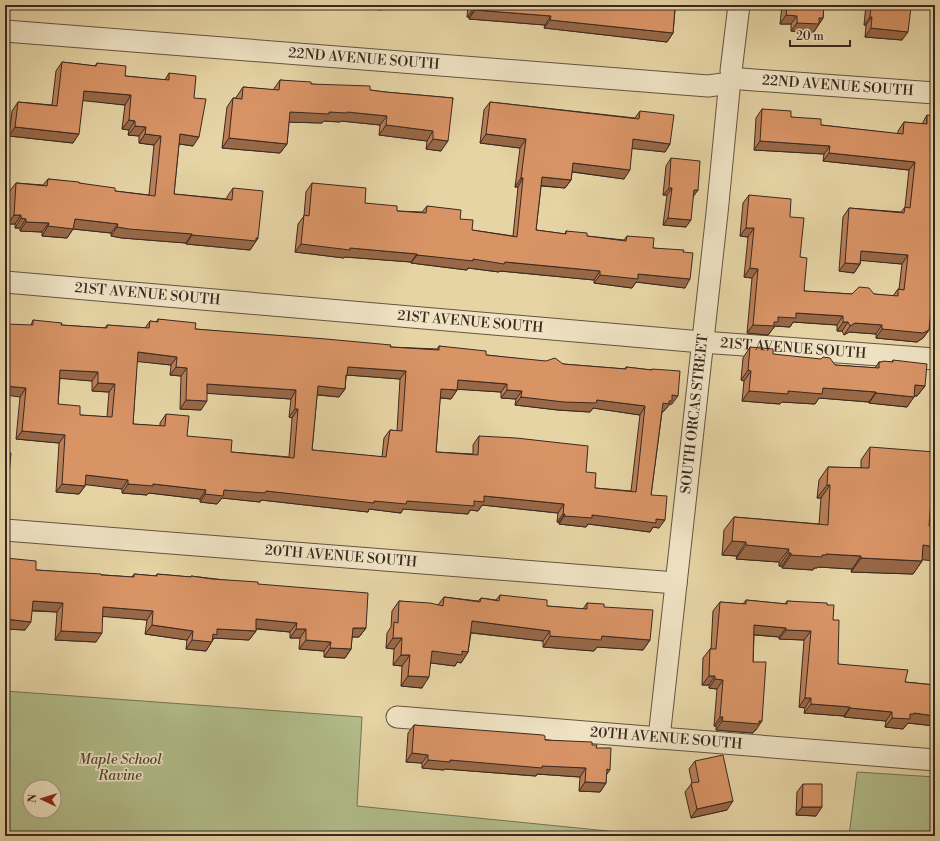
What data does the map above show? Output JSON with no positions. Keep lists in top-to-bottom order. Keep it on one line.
{"streets":{"street":["22ND AVENUE SOUTH","21ST AVENUE SOUTH","SOUTH ORCAS STREET","20TH AVENUE SOUTH"]},"crossings":[["22ND AVENUE SOUTH","SOUTH ORCAS STREET"],["21ST AVENUE SOUTH","SOUTH ORCAS STREET"],["SOUTH ORCAS STREET","20TH AVENUE SOUTH"]],"parks":["Maple School Ravine"],"scale_bar":"20 m","north":"left"}
